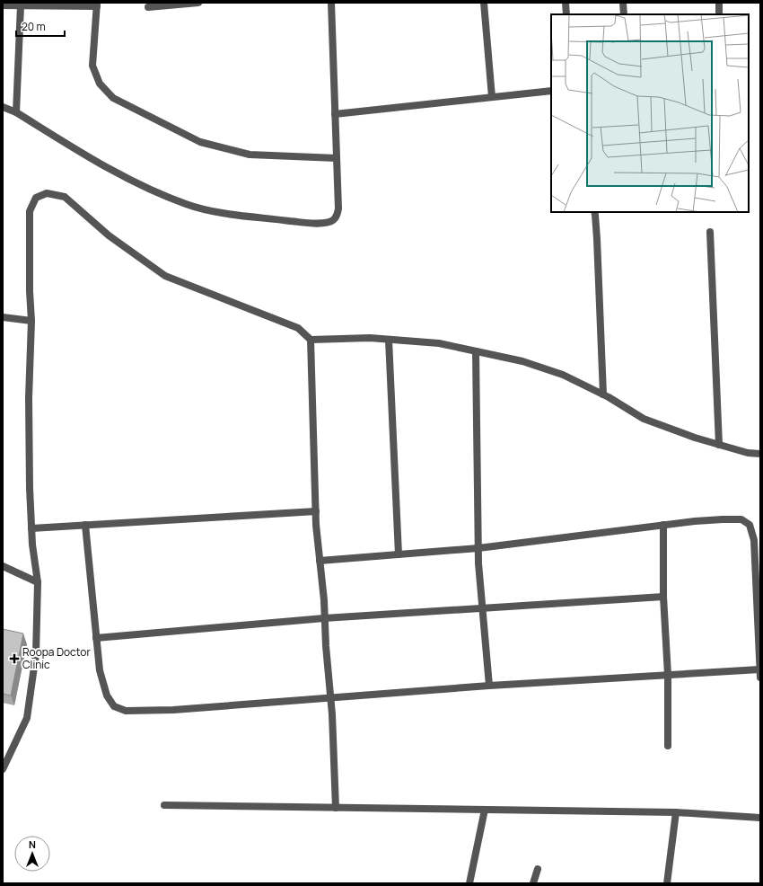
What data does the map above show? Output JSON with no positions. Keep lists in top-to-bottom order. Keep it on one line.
{"places":{"health":["Roopa Doctor Clinic"]},"scale_bar":"20 m","north":"top"}
